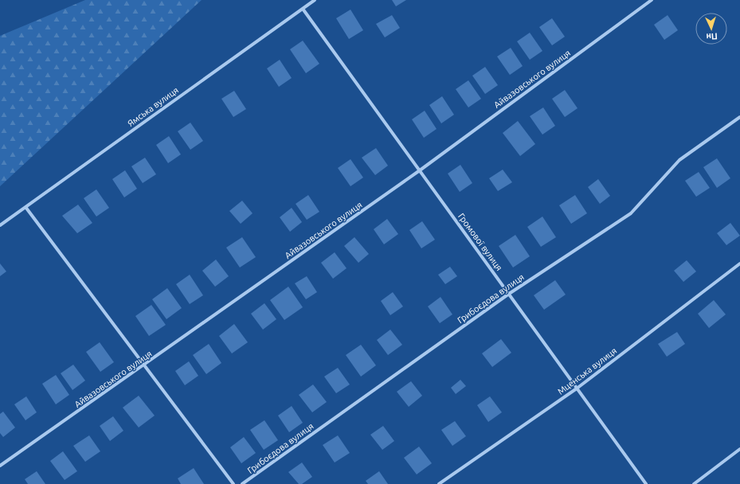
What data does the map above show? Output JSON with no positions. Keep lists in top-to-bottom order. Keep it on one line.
{"streets":{"street":["Айвазовського вулиця","Ямська вулиця","Громової вулиця","Грибоєдова вулиця","Мценська вулиця"]},"crossings":[["Айвазовського вулиця","Громової вулиця"],["Ямська вулиця","Громової вулиця"],["Громової вулиця","Грибоєдова вулиця"],["Громової вулиця","Мценська вулиця"]],"north":"bottom"}
